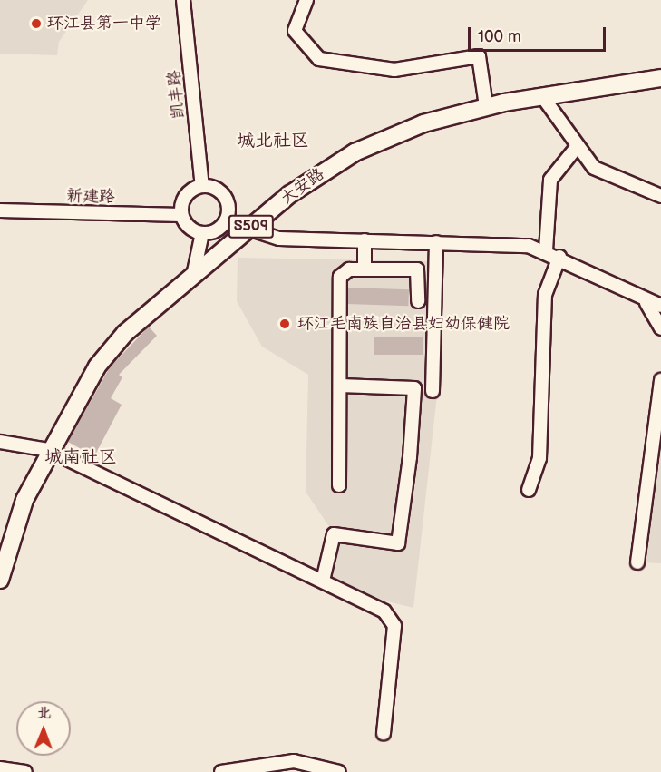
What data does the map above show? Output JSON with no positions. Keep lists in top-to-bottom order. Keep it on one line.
{"streets":{"main road":["大安路","S509"],"street":["凯丰路","新建路"]},"crossings":[["凯丰路","新建路"]],"districts":["城北社区","城南社区"],"places":["环江县第一中学","环江毛南族自治县妇幼保健院"],"scale_bar":"100 m","north":"top"}
